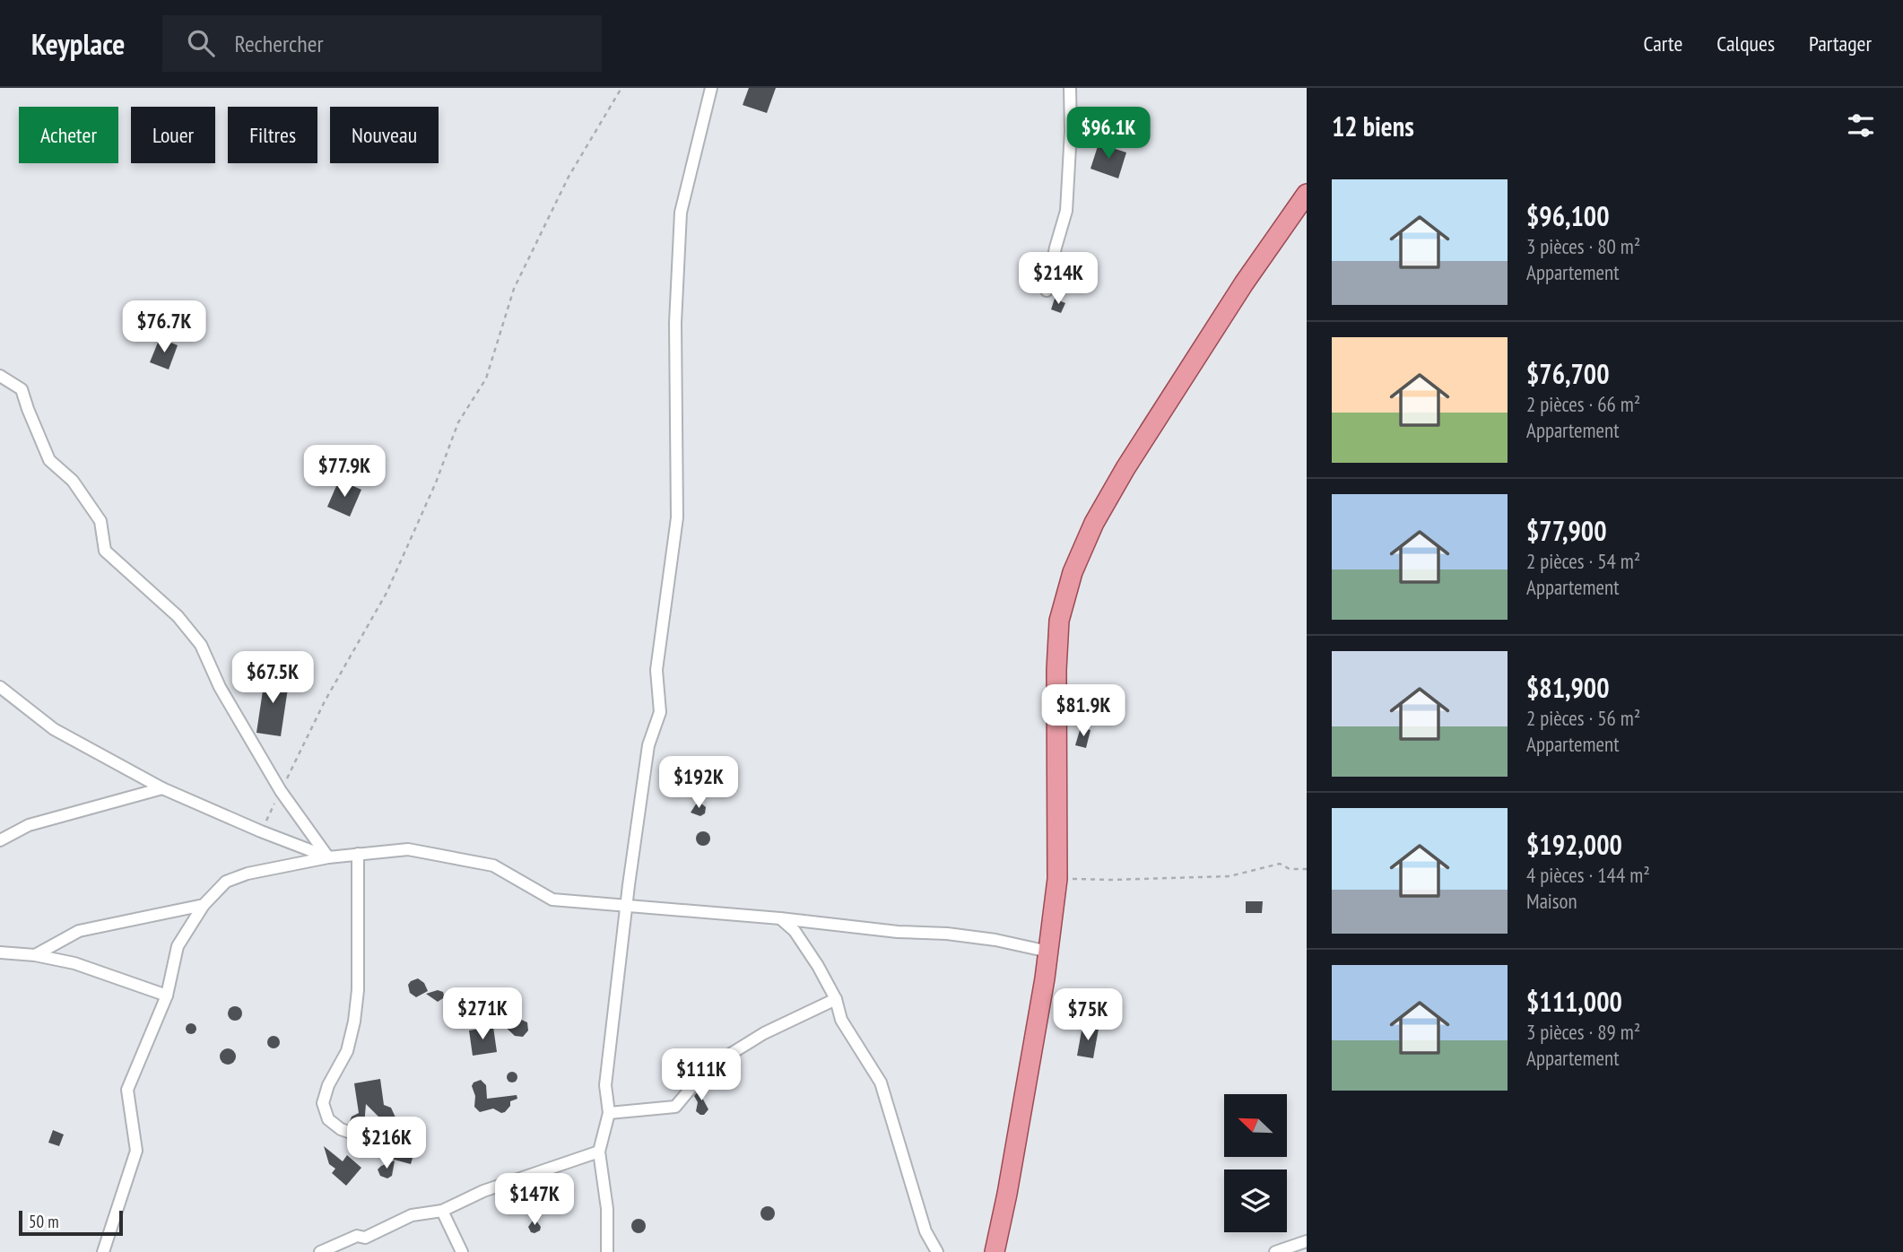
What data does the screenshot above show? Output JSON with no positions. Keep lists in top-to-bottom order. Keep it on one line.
{"scale_bar":"50 m","north":"top left","page":{"header":"Keyplace","search":"Rechercher","nav":["Carte","Calques","Partager"],"heading":"12 biens","price":["$96.1K","$214K","$76.7K","$77.9K","$67.5K","$81.9K","$192K","$271K","$75K","$111K","$216K","$147K"],"chip":["Acheter","Louer","Filtres","Nouveau"],"list":[{"name":"$96,100","note":"3 pièces · 80 m² · Appartement"},{"name":"$76,700","note":"2 pièces · 66 m² · Appartement"},{"name":"$77,900","note":"2 pièces · 54 m² · Appartement"},{"name":"$81,900","note":"2 pièces · 56 m² · Appartement"},{"name":"$192,000","note":"4 pièces · 144 m² · Maison"},{"name":"$111,000","note":"3 pièces · 89 m² · Appartement"}],"scale":"50 m"}}
